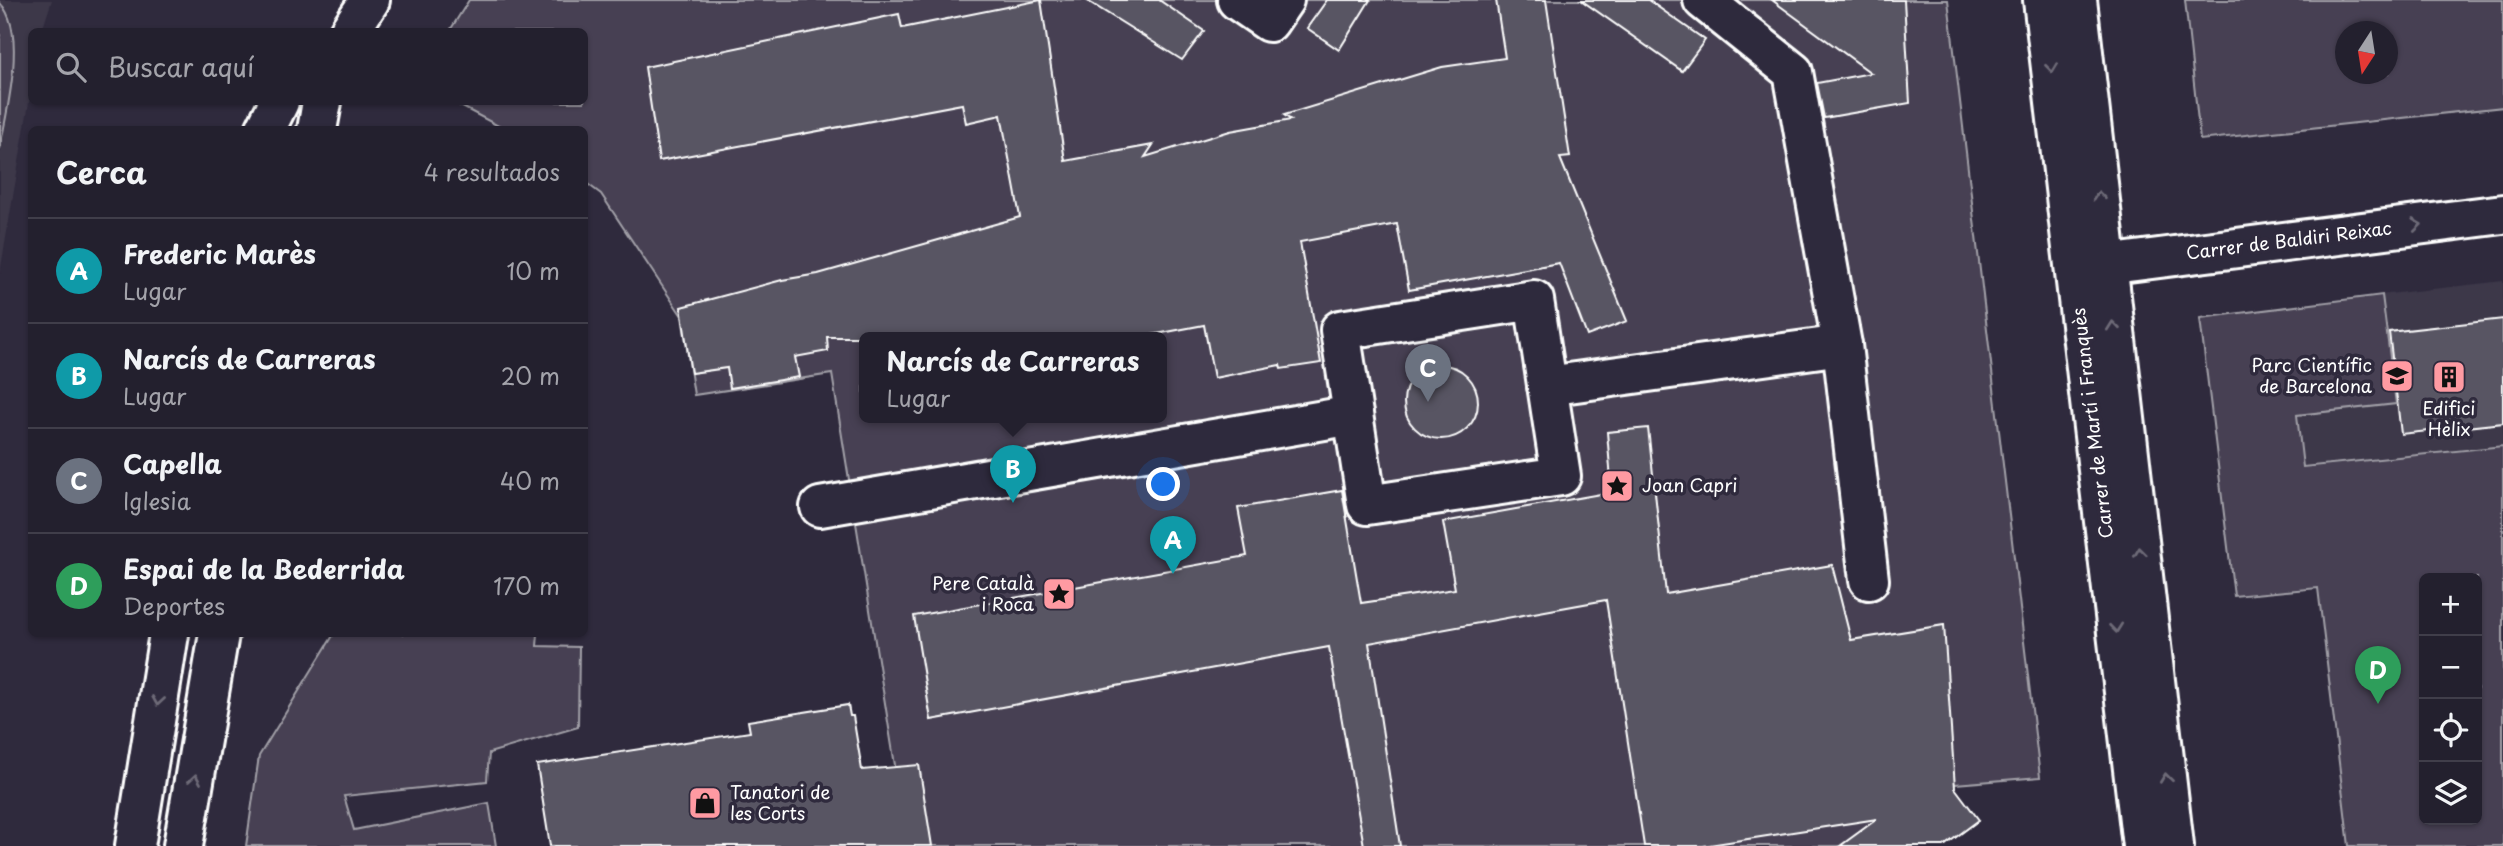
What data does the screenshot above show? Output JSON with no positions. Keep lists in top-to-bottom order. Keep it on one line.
{"streets":{"street":["Carrer de Baldiri Reixac","Carrer de Martí i Franquès"]},"crossings":[["Carrer de Baldiri Reixac","Carrer de Martí i Franquès"]],"one_way":["Carrer de Baldiri Reixac"],"places":{"school or university":["Parc Científic de Barcelona"],"building":["Edifici Hèlix"],"place":["Joan Capri","Pere Català i Roca"],"shop":["Tanatori de les Corts"]},"north":"bottom","page":{"search":"Buscar aquí","heading":["Cerca","4 resultados"],"list":[{"mark":"A","name":"Frederic Marès","note":"Lugar","value":"10 m"},{"mark":"B","name":"Narcís de Carreras","note":"Lugar","value":"20 m"},{"mark":"C","name":"Capella","note":"Iglesia","value":"40 m"},{"mark":"D","name":"Espai de la Bederrida","note":"Deportes","value":"170 m"}],"popup":["Narcís de Carreras","Lugar"],"pins":["C","B","A","D"],"map_buttons":["+","−"]}}
